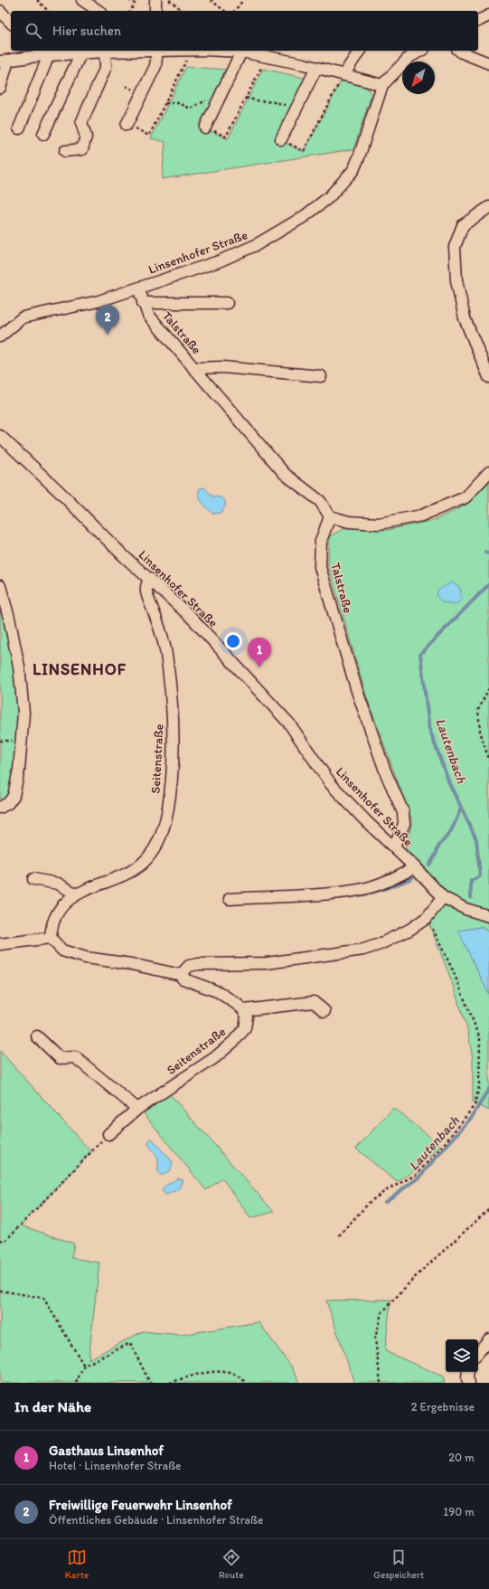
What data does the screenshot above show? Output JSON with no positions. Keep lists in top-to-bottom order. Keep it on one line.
{"streets":{"street":["Linsenhofer Straße","Talstraße","Seitenstraße"]},"crossings":[["Linsenhofer Straße","Talstraße"],["Linsenhofer Straße","Seitenstraße"]],"districts":["LINSENHOF"],"water":["Lautenbach"],"north":"bottom left","page":{"search":"Hier suchen","pins":["2","1"],"heading":["In der Nähe","2 Ergebnisse"],"list":[{"mark":"1","name":"Gasthaus Linsenhof","note":"Hotel · Linsenhofer Straße","value":"20 m"},{"mark":"2","name":"Freiwillige Feuerwehr Linsenhof","note":"Öffentliches Gebäude · Linsenhofer Straße","value":"190 m"}],"nav":["Karte","Route","Gespeichert"]}}
